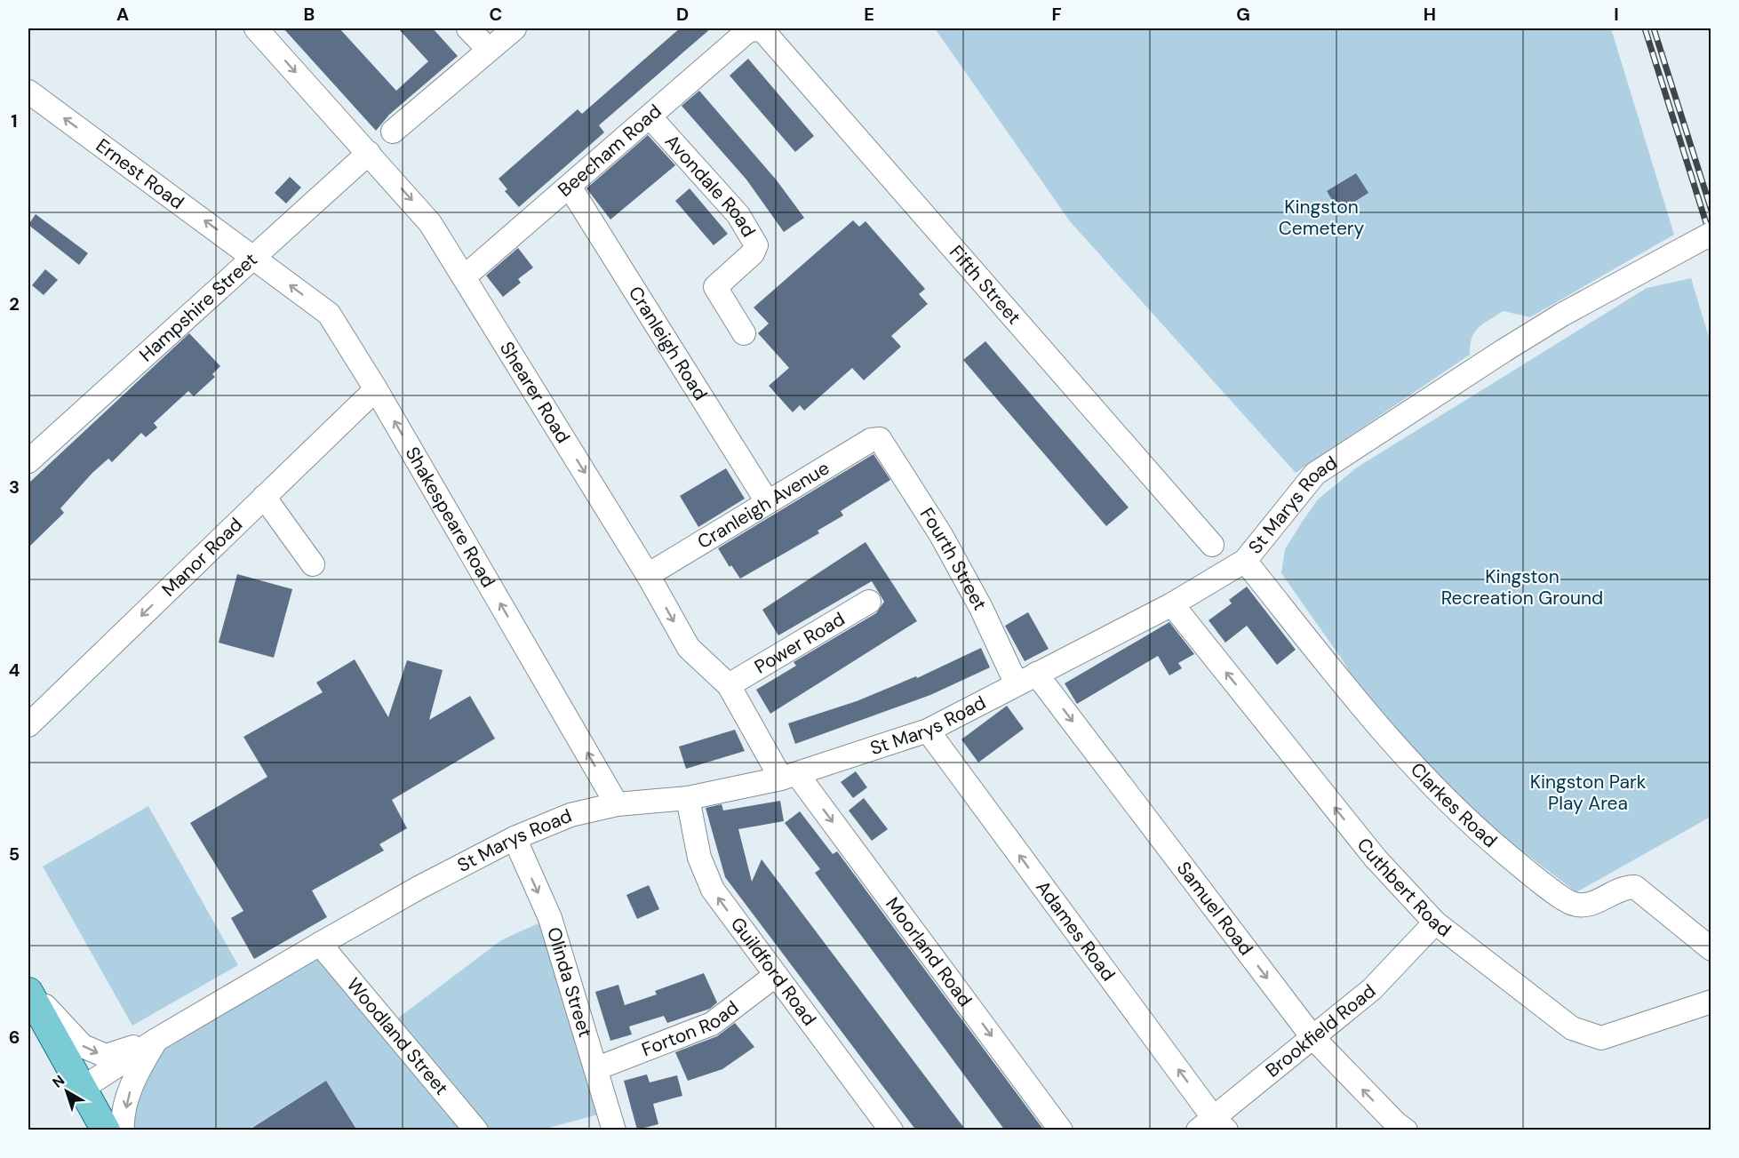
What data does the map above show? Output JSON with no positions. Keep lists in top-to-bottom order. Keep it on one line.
{"streets":{"street":["Beecham Road","Ernest Road","Avondale Road","Fifth Street","Hampshire Street","Cranleigh Road","Shearer Road","Cranleigh Avenue","St Marys Road","Shakespeare Road","Manor Road","Fourth Street","Power Road","Clarkes Road","Cuthbert Road","Samuel Road","Adames Road","Moorland Road","Guildford Road","Olinda Street","Forton Road","Brookfield Road","Woodland Street"]},"crossings":[["Beecham Road","Avondale Road"],["Beecham Road","Fifth Street"],["Beecham Road","Cranleigh Road"],["Beecham Road","Shearer Road"],["Ernest Road","Hampshire Street"],["Ernest Road","Shakespeare Road"],["Hampshire Street","Shearer Road"],["Hampshire Street","Shakespeare Road"],["Cranleigh Road","Cranleigh Avenue"],["Shearer Road","Cranleigh Avenue"],["Shearer Road","St Marys Road"],["Shearer Road","Power Road"],["Shearer Road","Moorland Road"],["Cranleigh Avenue","Fourth Street"],["St Marys Road","Shakespeare Road"],["St Marys Road","Fourth Street"],["St Marys Road","Clarkes Road"],["St Marys Road","Cuthbert Road"],["St Marys Road","Samuel Road"],["St Marys Road","Adames Road"],["St Marys Road","Moorland Road"],["St Marys Road","Guildford Road"],["St Marys Road","Olinda Street"],["St Marys Road","Woodland Street"],["Shakespeare Road","Manor Road"],["Fourth Street","Samuel Road"],["Cuthbert Road","Brookfield Road"],["Samuel Road","Brookfield Road"],["Adames Road","Brookfield Road"],["Guildford Road","Forton Road"],["Olinda Street","Forton Road"]],"one_way":["Ernest Road","Shearer Road","Shakespeare Road","Manor Road","Cuthbert Road","Adames Road","Moorland Road","Guildford Road","Olinda Street"],"parks":["Kingston Cemetery","Kingston Recreation Ground","Kingston Park Play Area"],"north":"top left","grid":{"columns":["A","B","C","D","E","F","G","H","I"],"rows":["1","2","3","4","5","6"]}}
